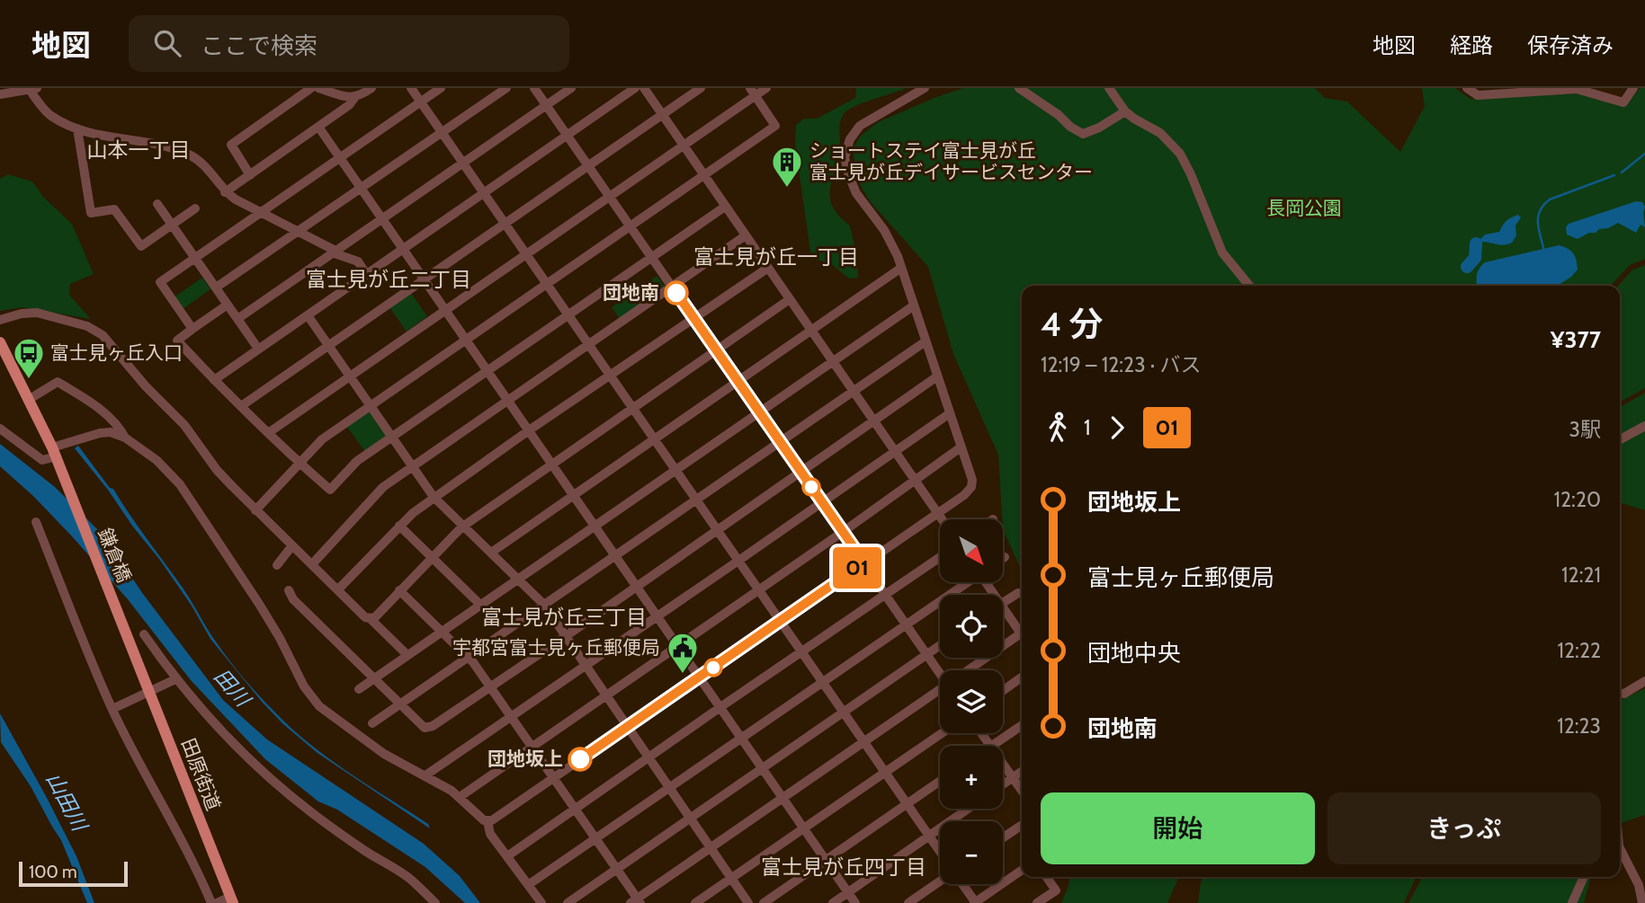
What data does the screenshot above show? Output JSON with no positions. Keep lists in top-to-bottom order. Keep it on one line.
{"streets":{"main road":["鎌倉橋","田原街道"]},"crossings":[["鎌倉橋","田原街道"]],"districts":["山本一丁目","富士見が丘一丁目","富士見が丘二丁目","富士見が丘三丁目","富士見が丘四丁目"],"water":["田川","山田川"],"parks":["長岡公園"],"places":{"building":["ショートステイ富士見が丘 富士見が丘デイサービスセンター"],"other":["団地南","団地坂上"],"bus stop":["富士見ヶ丘入口"],"public building":["宇都宮富士見ヶ丘郵便局"]},"lines":["bus line 01"],"scale_bar":"100 m","north":"bottom right","page":{"header":"地図","search":"ここで検索","nav":["地図","経路","保存済み"],"on_map":"01","heading":["4 分","12:19 – 12:23 · バス","¥377"],"legs":["1","01","3駅"],"list":[{"name":"団地坂上","value":"12:20"},{"name":"富士見ヶ丘郵便局","value":"12:21"},{"name":"団地中央","value":"12:22"},{"name":"団地南","value":"12:23"}],"map_buttons":["+","−"],"buttons":["開始","きっぷ"],"scale":"100 m"}}
